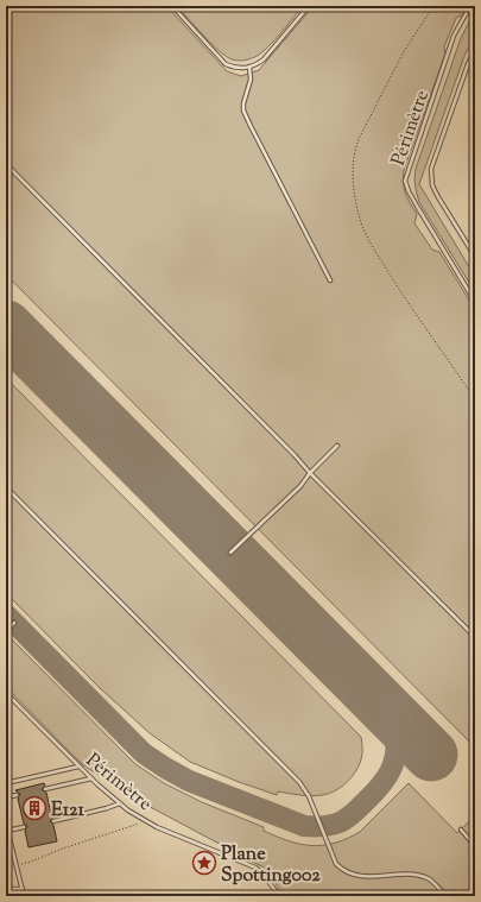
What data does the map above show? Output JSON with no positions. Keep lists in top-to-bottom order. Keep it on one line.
{"streets":{"lane":["Périmètre"]},"places":{"building":["E121"],"place":["Plane Spotting002"]}}
